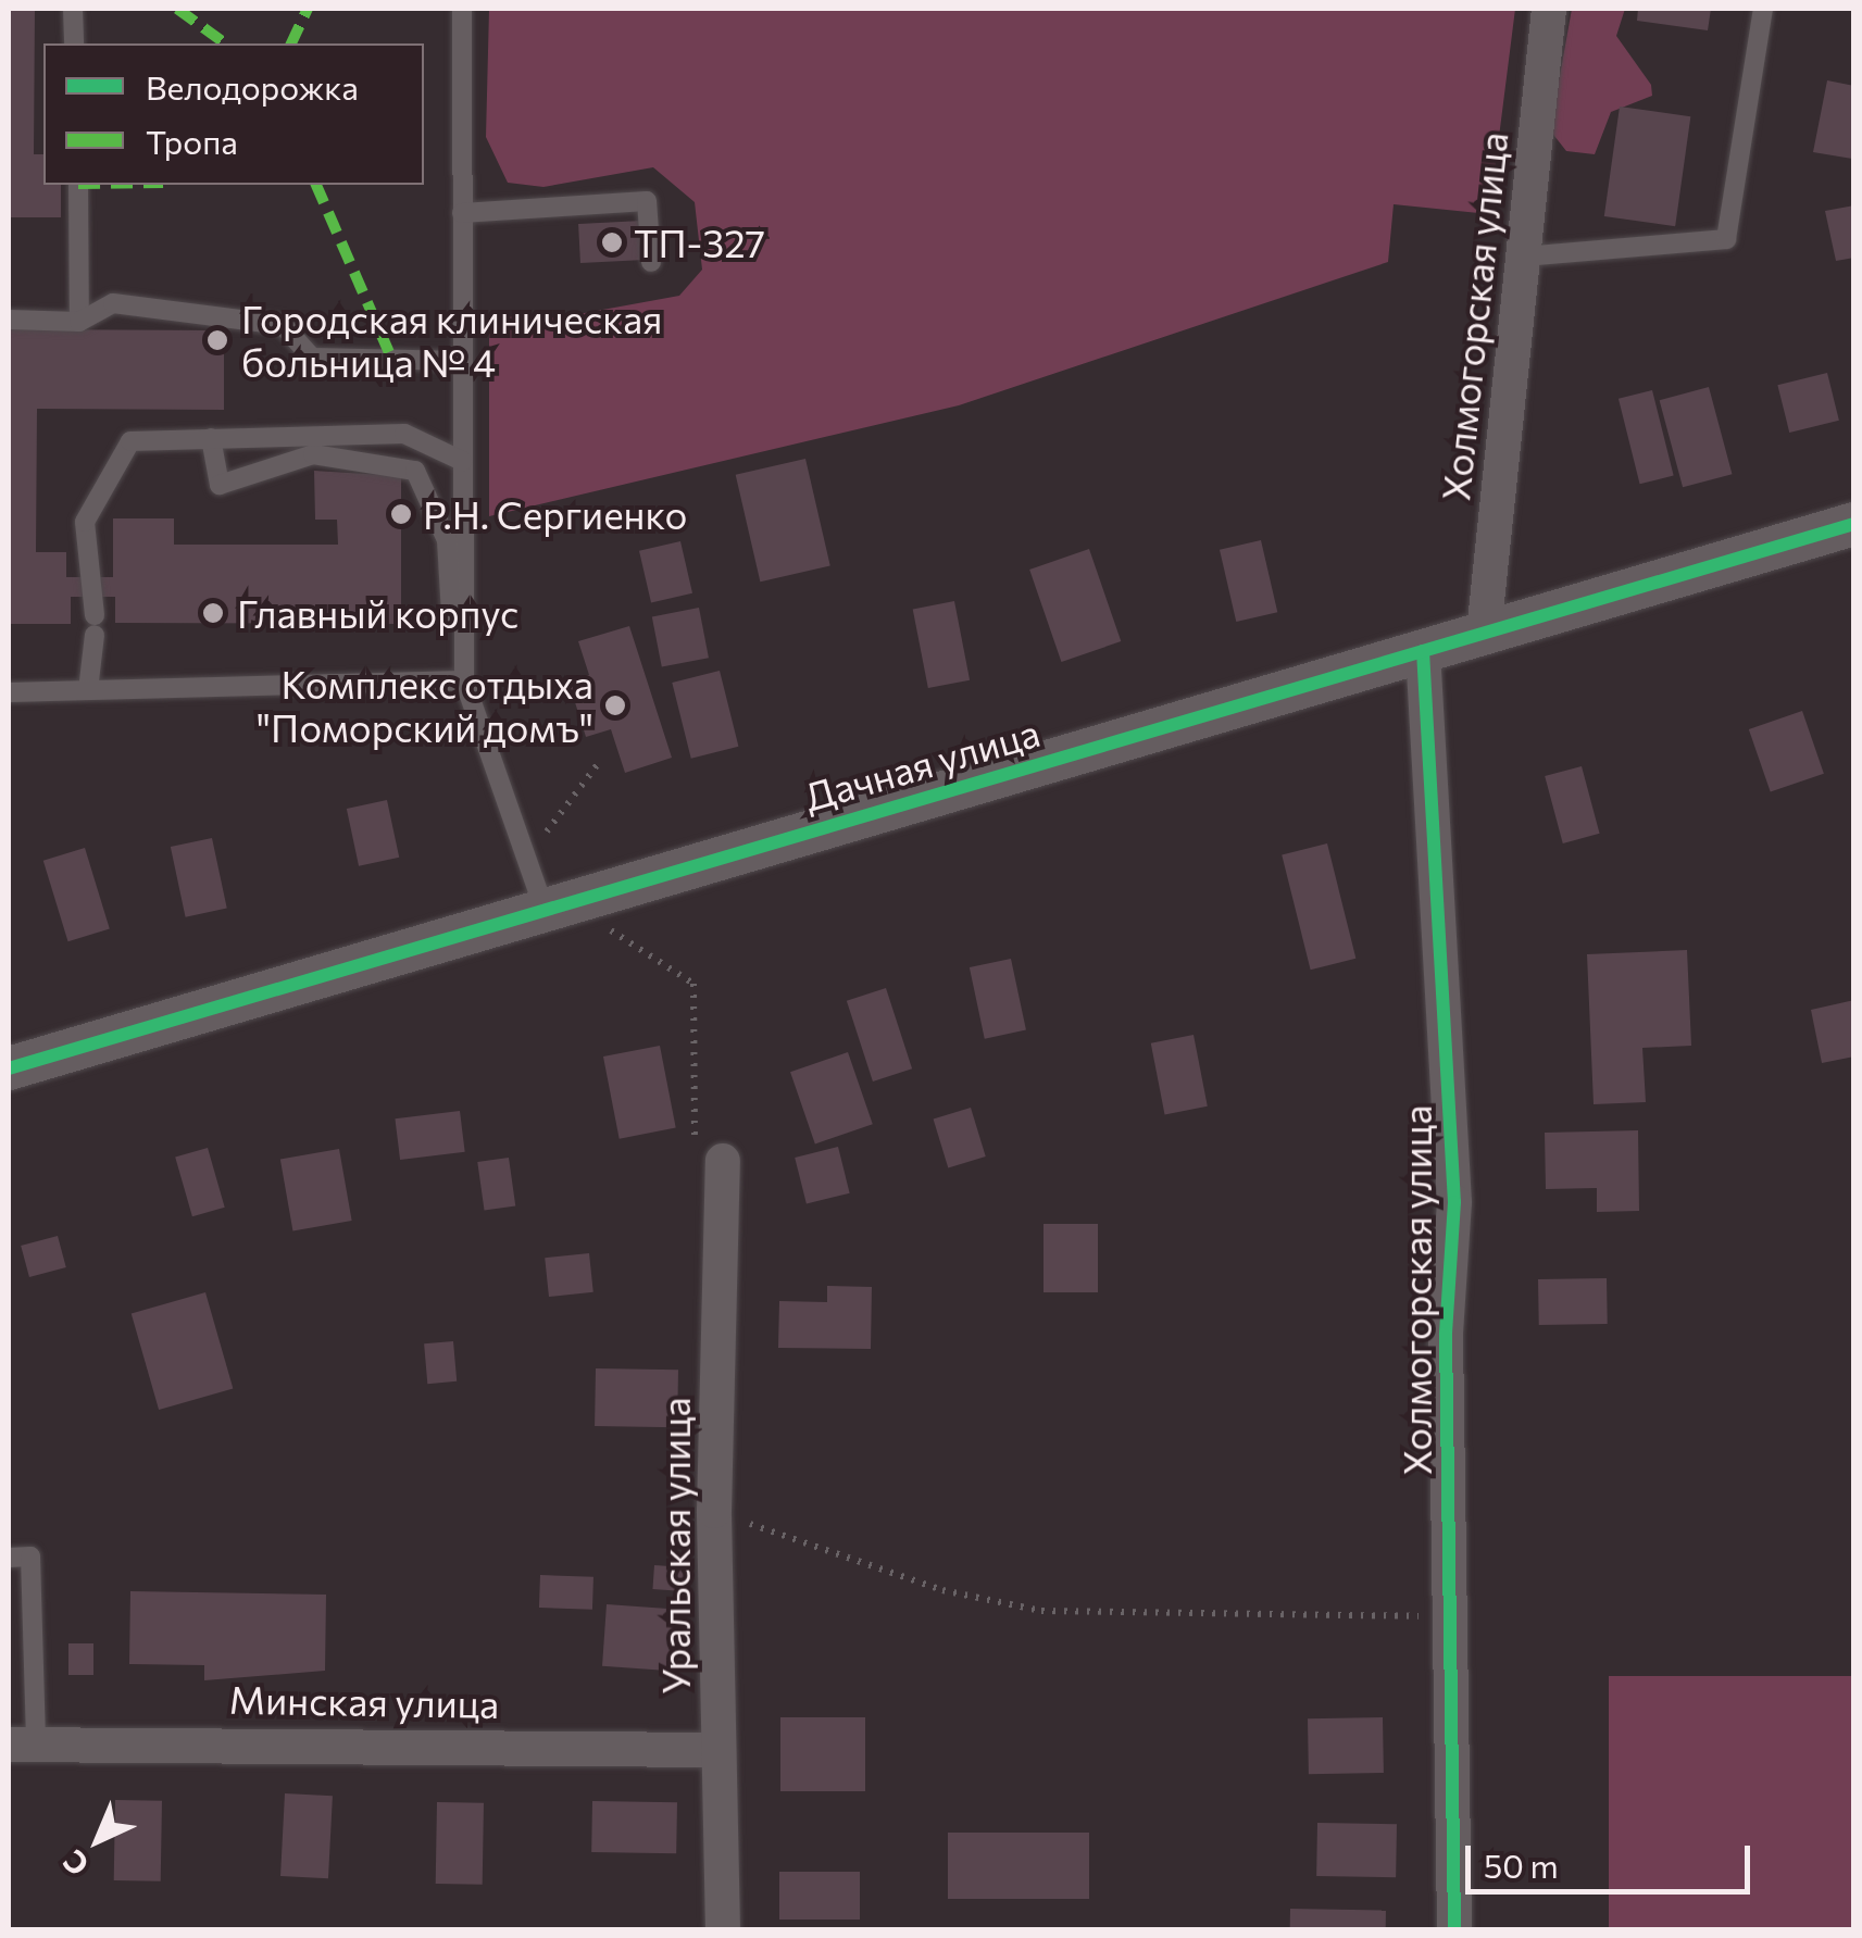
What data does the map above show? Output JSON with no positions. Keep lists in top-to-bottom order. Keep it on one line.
{"streets":{"street":["Холмогорская улица","Дачная улица","Уральская улица","Минская улица"]},"crossings":[["Холмогорская улица","Дачная улица"],["Уральская улица","Минская улица"]],"places":["ТП-327","Городская клиническая больница № 4","Р.Н. Сергиенко","Главный корпус","Комплекс отдыха \"Поморский домъ\""],"legend":["Велодорожка","Тропа"],"scale_bar":"50 m","north":"bottom left"}
